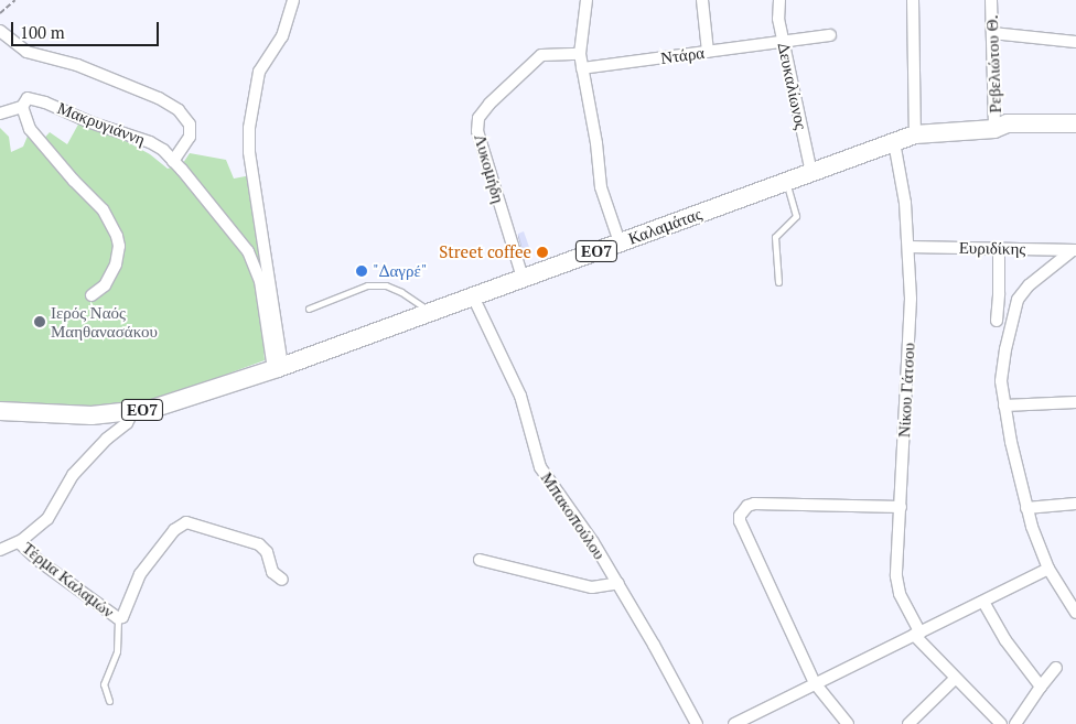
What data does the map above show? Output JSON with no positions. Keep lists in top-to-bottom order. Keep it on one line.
{"streets":{"main road":["Καλαμάτας","ΕΟ7"],"street":["Ντάρα","Ρεβελιώτου Θ.","Δευκαλίωνος","Μακρυγιάννη","Λυκομήδη","Ευριδίκης","Νίκου Γάτσου","Μπακοπούλου","Τέρμα Καλαμών"]},"crossings":[["Ντάρα","Δευκαλίωνος"],["Ρεβελιώτου Θ.","Καλαμάτας"],["Δευκαλίωνος","Καλαμάτας"],["Μακρυγιάννη","Καλαμάτας"],["Μακρυγιάννη","ΕΟ7"],["Λυκομήδη","Καλαμάτας"],["Καλαμάτας","ΕΟ7"],["Καλαμάτας","Νίκου Γάτσου"],["Καλαμάτας","Μπακοπούλου"],["Ευριδίκης","Νίκου Γάτσου"],["ΕΟ7","Τέρμα Καλαμών"]],"places":["Street coffee","\"Δαγρέ\"","Ιερός Ναός Μαηθανασάκου"],"scale_bar":"100 m"}
